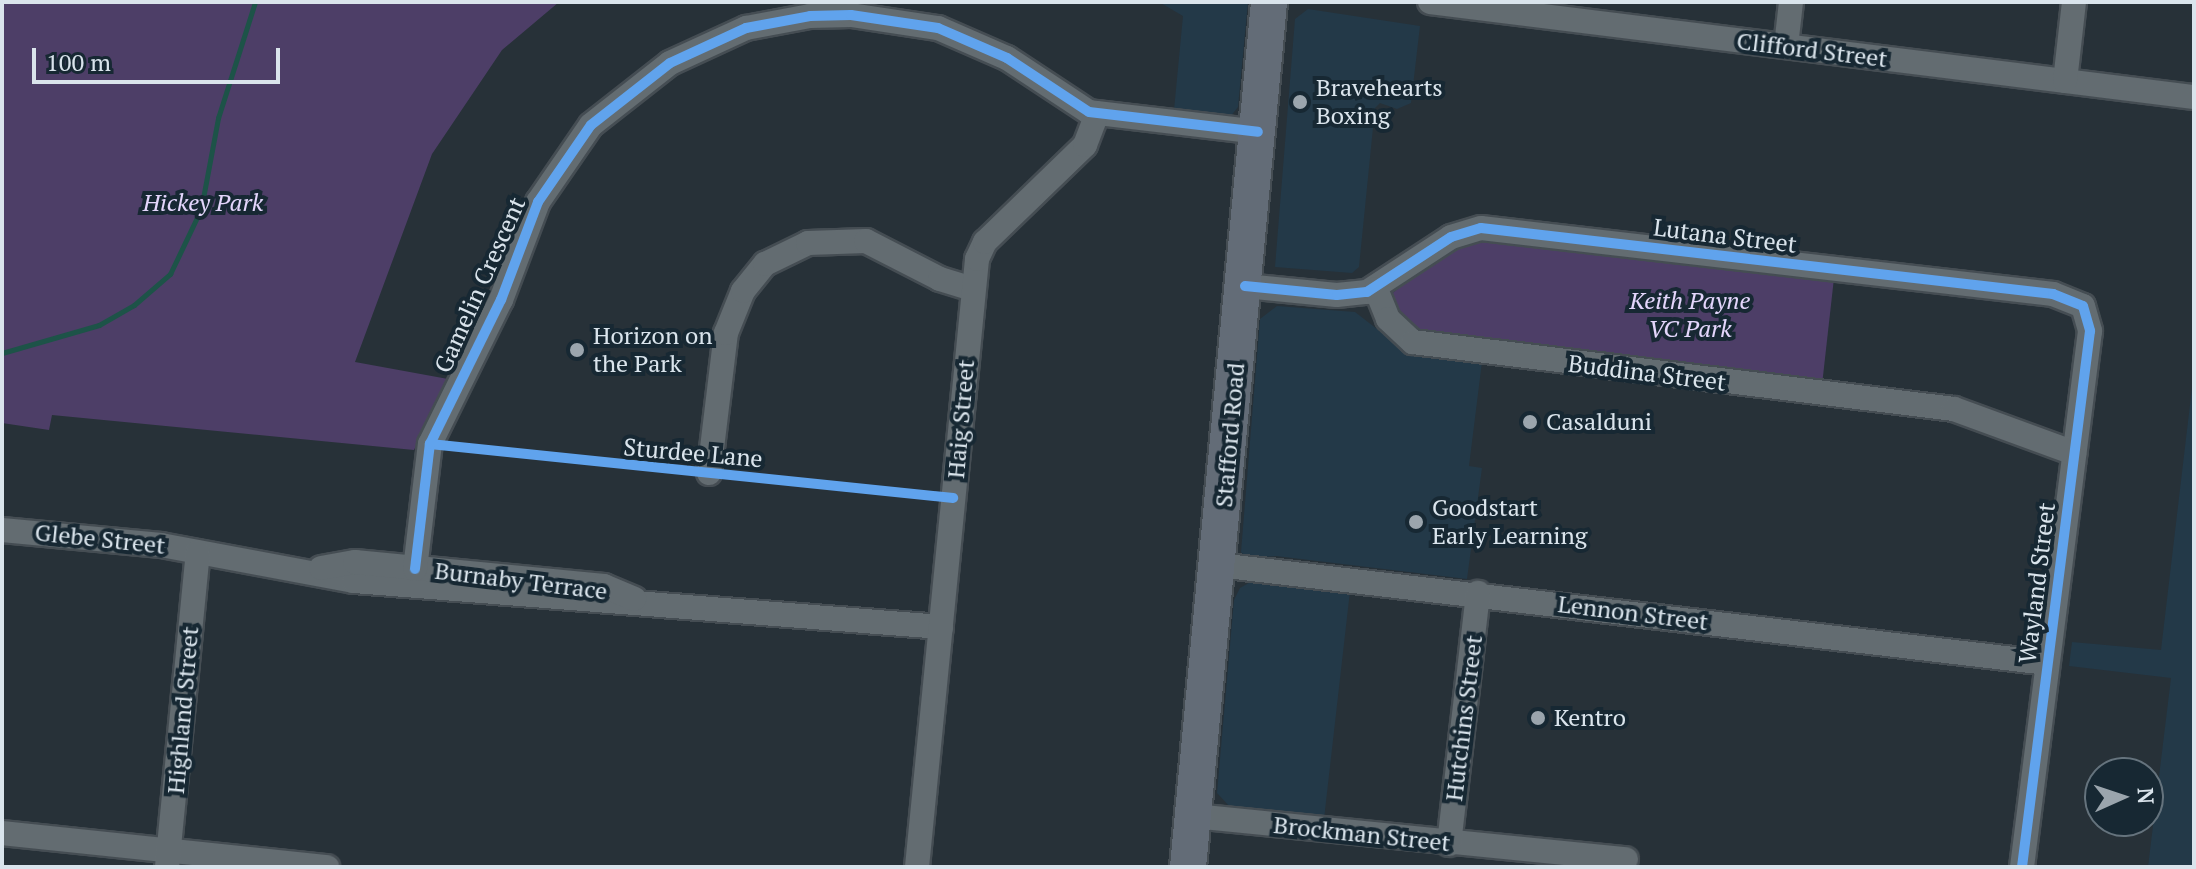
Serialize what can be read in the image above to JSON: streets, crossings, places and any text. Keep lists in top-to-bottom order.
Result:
{
  "streets": {
    "highway": ["Stafford Road"],
    "street": [
      "Clifford Street",
      "Lutana Street",
      "Gamelin Crescent",
      "Buddina Street",
      "Haig Street",
      "Glebe Street",
      "Burnaby Terrace",
      "Wayland Street",
      "Lennon Street",
      "Highland Street",
      "Hutchins Street",
      "Brockman Street"
    ],
    "cycle path": ["Sturdee Lane"]
  },
  "crossings": [
    ["Lutana Street", "Buddina Street"],
    ["Lutana Street", "Wayland Street"],
    ["Gamelin Crescent", "Haig Street"],
    ["Gamelin Crescent", "Stafford Road"],
    ["Gamelin Crescent", "Burnaby Terrace"],
    ["Buddina Street", "Wayland Street"],
    ["Haig Street", "Burnaby Terrace"],
    ["Stafford Road", "Lennon Street"],
    ["Stafford Road", "Brockman Street"],
    ["Glebe Street", "Burnaby Terrace"],
    ["Glebe Street", "Highland Street"],
    ["Burnaby Terrace", "Highland Street"],
    ["Wayland Street", "Lennon Street"],
    ["Lennon Street", "Hutchins Street"],
    ["Hutchins Street", "Brockman Street"]
  ],
  "parks": ["Hickey Park", "Keith Payne VC Park"],
  "places": [
    "Bravehearts Boxing",
    "Horizon on the Park",
    "Casalduni",
    "Goodstart Early Learning",
    "Kentro"
  ],
  "scale_bar": "100 m",
  "north": "right"
}
